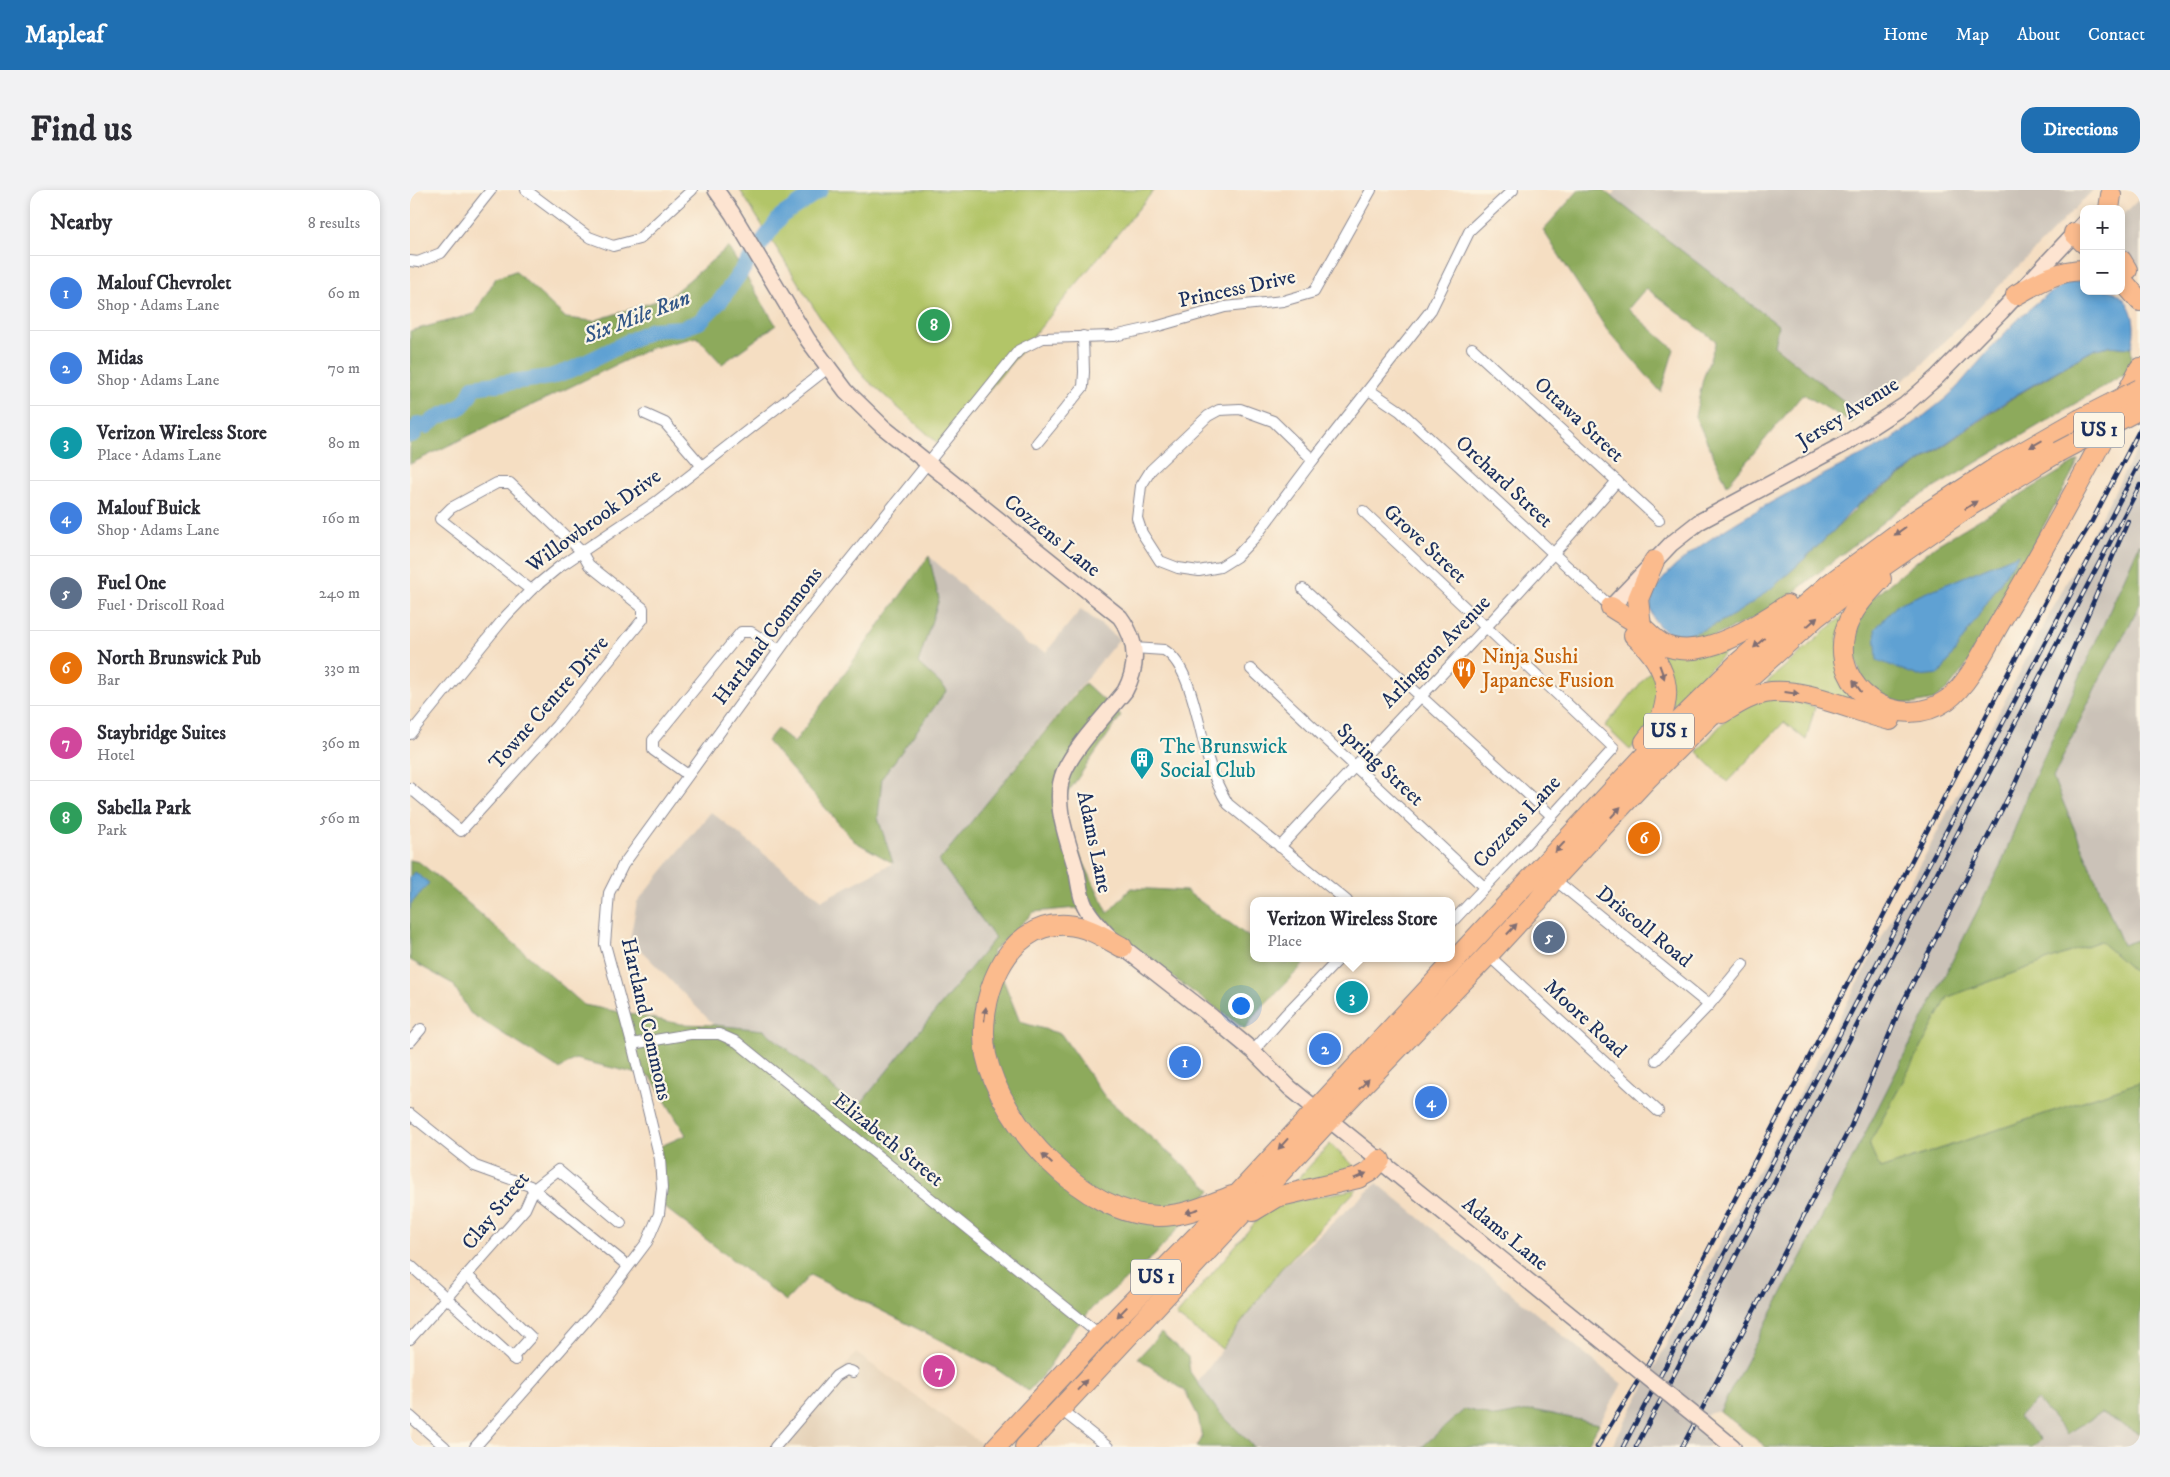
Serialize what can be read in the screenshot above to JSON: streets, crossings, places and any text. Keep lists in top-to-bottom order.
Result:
{
  "streets": {
    "highway": ["US 1"],
    "street": [
      "Princess Drive",
      "Jersey Avenue",
      "Ottawa Street",
      "Orchard Street",
      "Willowbrook Drive",
      "Cozzens Lane",
      "Grove Street",
      "Hartland Commons",
      "Arlington Avenue",
      "Towne Centre Drive",
      "Spring Street",
      "Adams Lane",
      "Driscoll Road",
      "Moore Road",
      "Elizabeth Street",
      "Clay Street"
    ]
  },
  "crossings": [
    ["Princess Drive", "Hartland Commons"],
    ["Jersey Avenue", "Orchard Street"],
    ["Ottawa Street", "Arlington Avenue"],
    ["US 1", "Adams Lane"],
    ["US 1", "Driscoll Road"],
    ["US 1", "Moore Road"],
    ["US 1", "Elizabeth Street"],
    ["Orchard Street", "Arlington Avenue"],
    ["Willowbrook Drive", "Cozzens Lane"],
    ["Willowbrook Drive", "Towne Centre Drive"],
    ["Cozzens Lane", "Grove Street"],
    ["Cozzens Lane", "Hartland Commons"],
    ["Cozzens Lane", "Spring Street"],
    ["Cozzens Lane", "Adams Lane"],
    ["Grove Street", "Arlington Avenue"],
    ["Hartland Commons", "Elizabeth Street"],
    ["Arlington Avenue", "Spring Street"]
  ],
  "water": ["Six Mile Run"],
  "places": {
    "restaurant": ["Ninja Sushi Japanese Fusion"],
    "building": ["The Brunswick Social Club"]
  },
  "page": {
    "header": "Mapleaf",
    "nav": [
      "Home",
      "Map",
      "About",
      "Contact"
    ],
    "buttons": "Directions",
    "title": "Find us",
    "heading": ["Nearby", "8 results"],
    "map_buttons": ["+", "−"],
    "list": [
      {
        "mark": "1",
        "name": "Malouf Chevrolet",
        "note": "Shop · Adams Lane",
        "value": "60 m"
      },
      {
        "mark": "2",
        "name": "Midas",
        "note": "Shop · Adams Lane",
        "value": "70 m"
      },
      {
        "mark": "3",
        "name": "Verizon Wireless Store",
        "note": "Place · Adams Lane",
        "value": "80 m"
      },
      {
        "mark": "4",
        "name": "Malouf Buick",
        "note": "Shop · Adams Lane",
        "value": "160 m"
      },
      {
        "mark": "5",
        "name": "Fuel One",
        "note": "Fuel · Driscoll Road",
        "value": "240 m"
      },
      {
        "mark": "6",
        "name": "North Brunswick Pub",
        "note": "Bar",
        "value": "330 m"
      },
      {
        "mark": "7",
        "name": "Staybridge Suites",
        "note": "Hotel",
        "value": "360 m"
      },
      {
        "mark": "8",
        "name": "Sabella Park",
        "note": "Park",
        "value": "560 m"
      }
    ],
    "pins": [
      "8",
      "6",
      "5",
      "3",
      "2",
      "1",
      "4",
      "7"
    ],
    "popup": ["Verizon Wireless Store", "Place"]
  }
}
